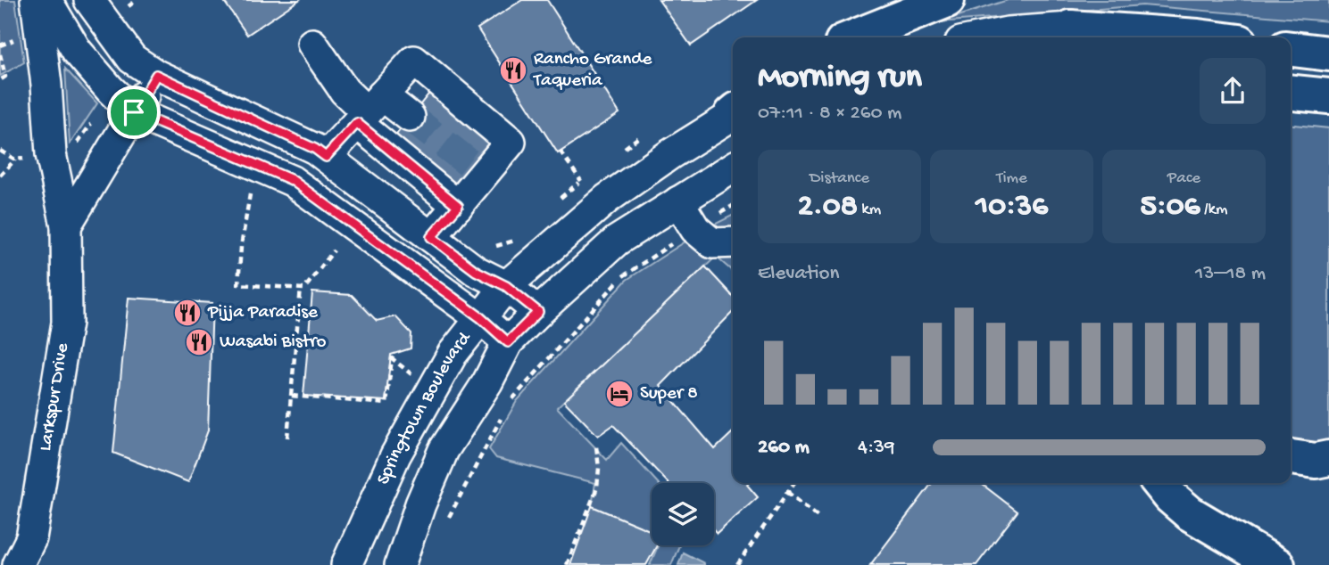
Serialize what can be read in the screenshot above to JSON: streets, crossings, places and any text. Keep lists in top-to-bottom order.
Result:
{
  "streets": {
    "street": ["Larkspur Drive", "Springtown Boulevard"]
  },
  "places": {
    "restaurant": ["Rancho Grande Taqueria", "Pijja Paradise", "Wasabi Bistro"],
    "hotel": ["Super 8"]
  },
  "page": {
    "heading": ["Morning run", "07:11 · 8 × 260 m"],
    "stats": [
      ["Distance", "2.08 km"],
      ["Time", "10:36"],
      ["Pace", "5:06 /km"]
    ],
    "chart": ["Elevation", "13–18 m"],
    "list": [
      {
        "name": "260 m",
        "note": "4:39"
      }
    ]
  }
}
